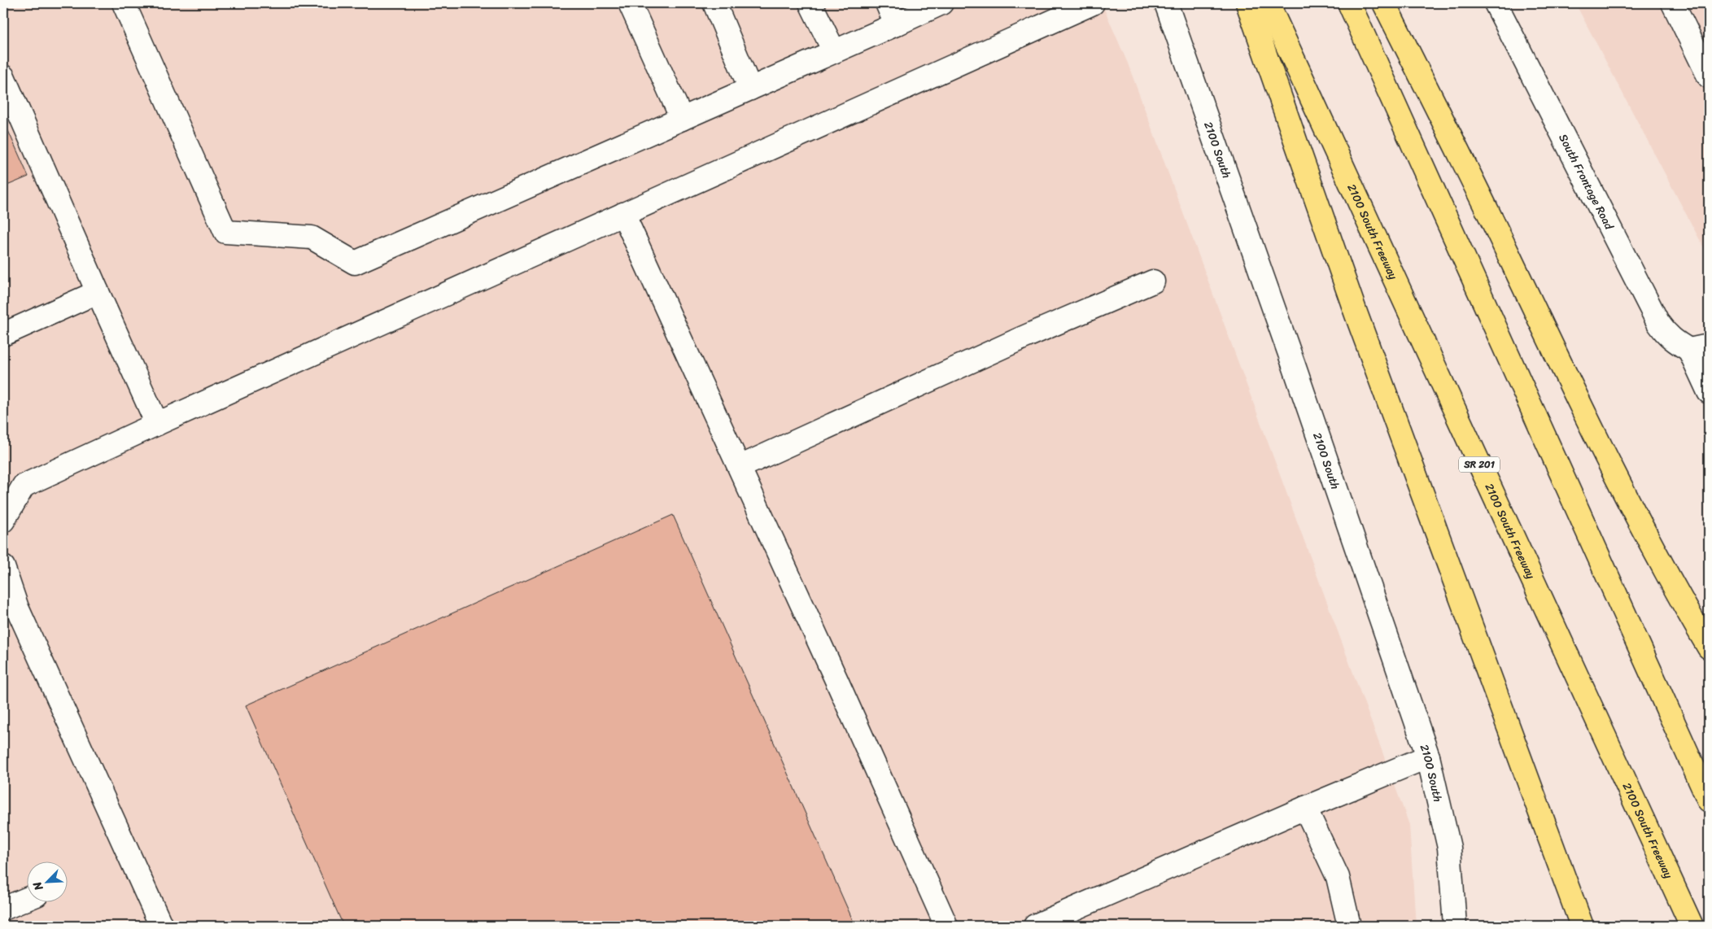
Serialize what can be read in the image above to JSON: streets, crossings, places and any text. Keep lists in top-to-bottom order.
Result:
{
  "streets": {
    "highway": ["2100 South Freeway", "SR 201"],
    "street": ["2100 South", "South Frontage Road"]
  },
  "north": "bottom left"
}
